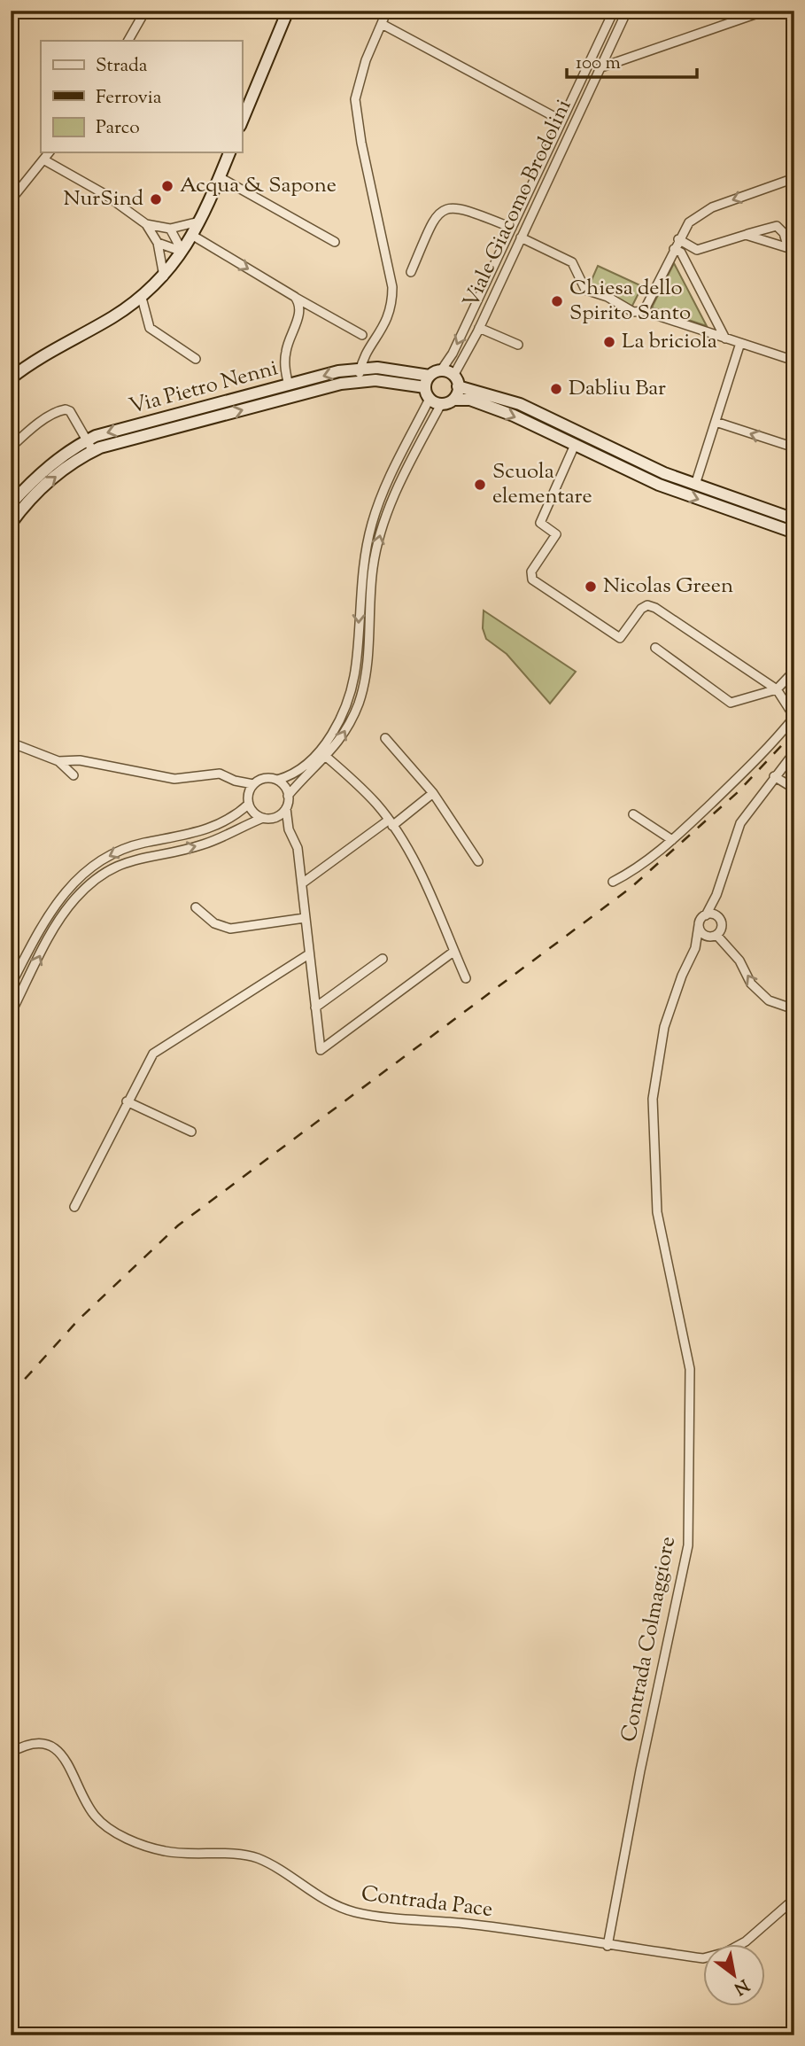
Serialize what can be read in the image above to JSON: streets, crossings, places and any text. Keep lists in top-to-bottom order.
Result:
{
  "streets": {
    "street": [
      "Viale Giacomo Brodolini",
      "Via Pietro Nenni",
      "Contrada Colmaggiore",
      "Contrada Pace"
    ]
  },
  "crossings": [
    ["Viale Giacomo Brodolini", "Via Pietro Nenni"],
    ["Contrada Colmaggiore", "Contrada Pace"]
  ],
  "places": [
    "Acqua & Sapone",
    "NurSind",
    "Chiesa dello Spirito Santo",
    "La briciola",
    "Dabliu Bar",
    "Scuola elementare",
    "Nicolas Green"
  ],
  "legend": ["Strada", "Ferrovia", "Parco"],
  "scale_bar": "100 m",
  "north": "bottom right"
}
